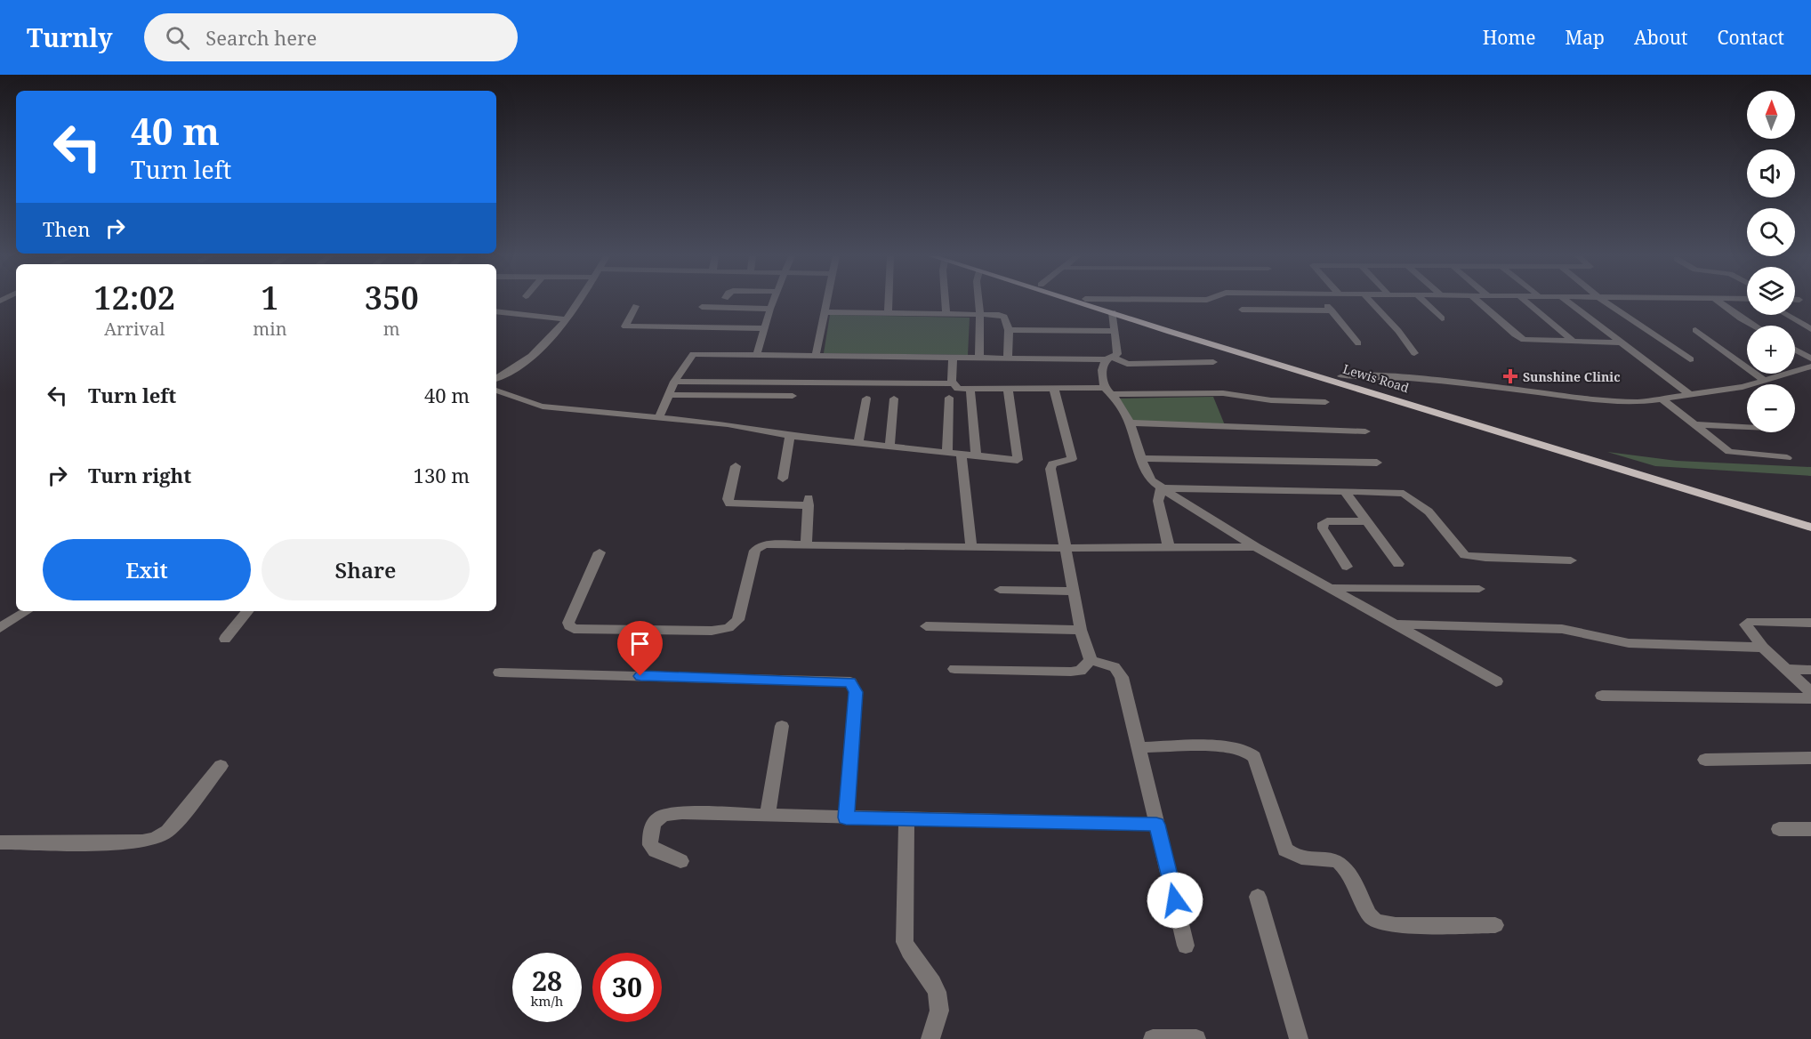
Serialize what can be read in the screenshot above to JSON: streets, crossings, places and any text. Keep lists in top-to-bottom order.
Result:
{
  "streets": {
    "main road": ["Lewis Road"]
  },
  "places": {
    "health": ["Sunshine Clinic"]
  },
  "north": "top",
  "page": {
    "header": "Turnly",
    "search": "Search here",
    "nav": [
      "Home",
      "Map",
      "About",
      "Contact"
    ],
    "map_buttons": ["+", "−"],
    "turn": ["40 m", "Turn left"],
    "then": "Then",
    "eta": [
      "12:02",
      "Arrival",
      "1",
      "min",
      "350",
      "m"
    ],
    "list": [
      {
        "name": "Turn left",
        "value": "40 m"
      },
      {
        "name": "Turn right",
        "value": "130 m"
      }
    ],
    "buttons": ["Exit", "Share"],
    "speed": "28 km/h",
    "limit": "30"
  }
}
